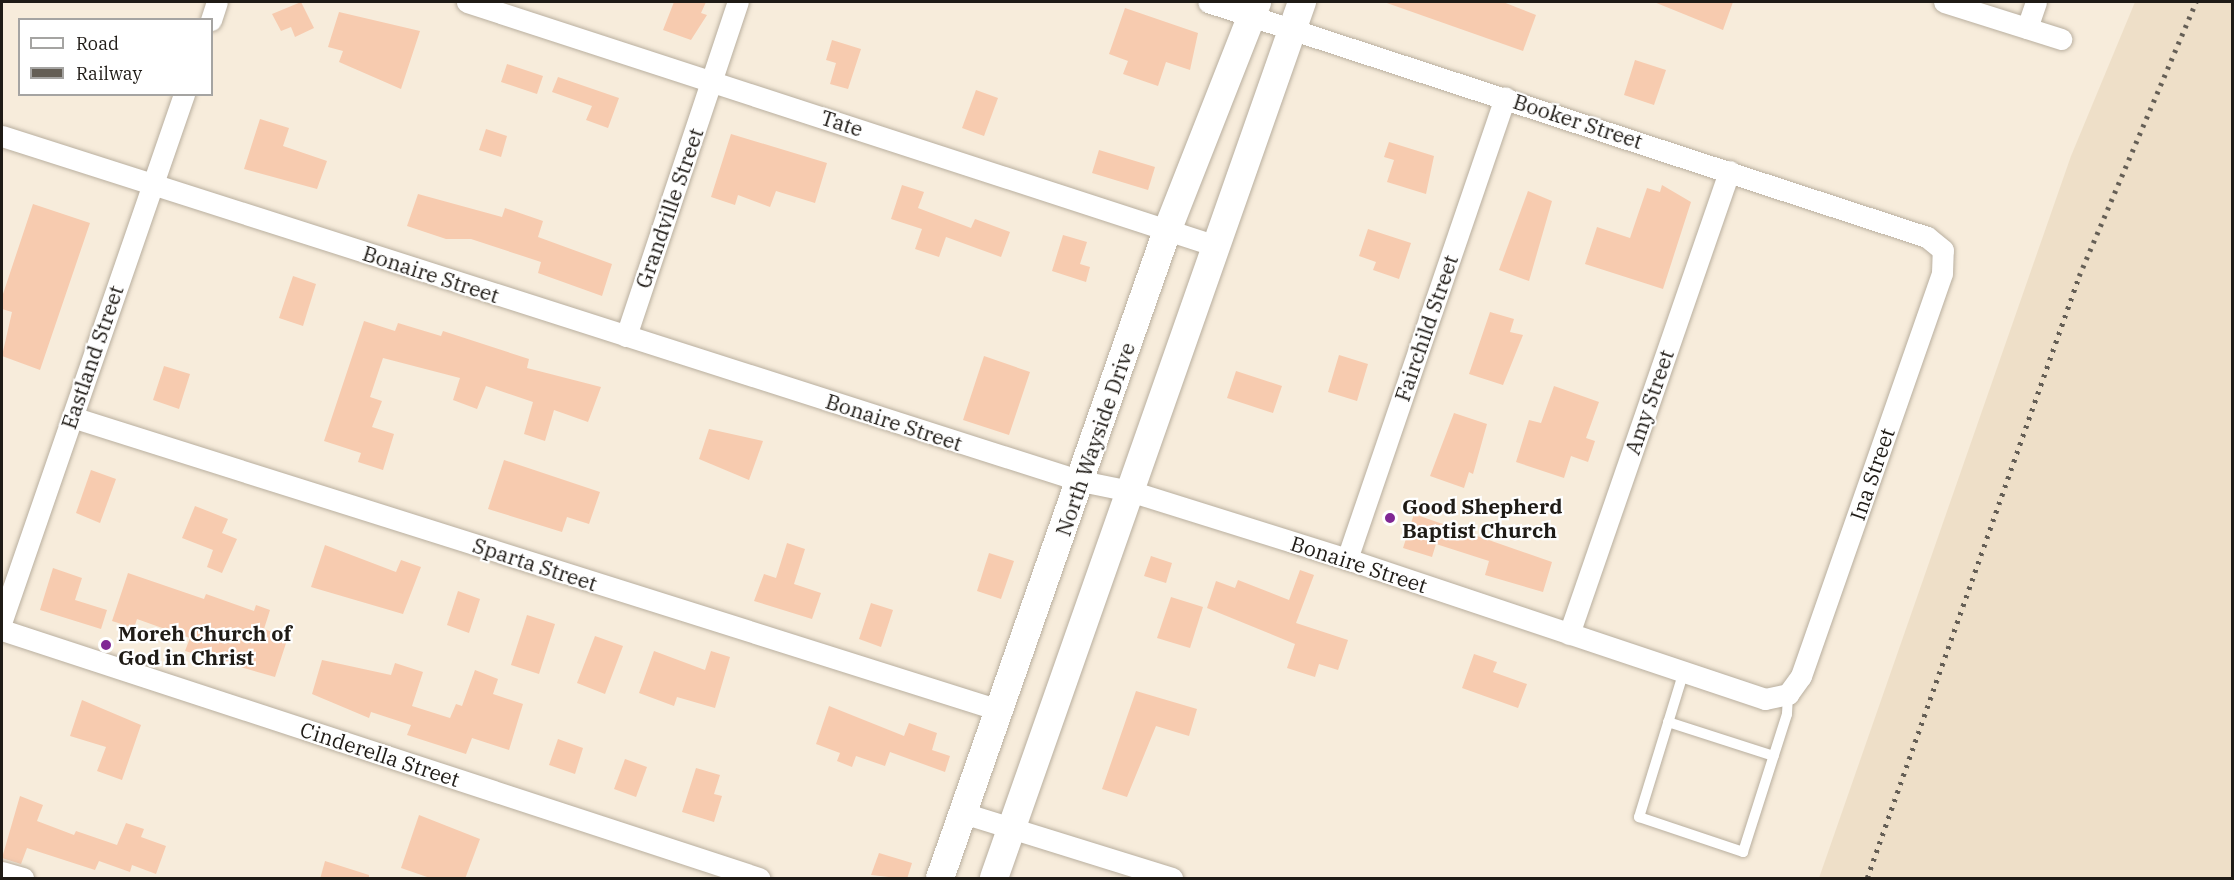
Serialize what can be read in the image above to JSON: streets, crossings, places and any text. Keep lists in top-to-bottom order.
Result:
{
  "streets": {
    "main road": ["North Wayside Drive"],
    "street": [
      "Booker Street",
      "Tate",
      "Grandville Street",
      "Bonaire Street",
      "Fairchild Street",
      "Eastland Street",
      "Amy Street",
      "Ina Street",
      "Sparta Street",
      "Cinderella Street"
    ]
  },
  "crossings": [
    ["Booker Street", "Fairchild Street"],
    ["Booker Street", "Amy Street"],
    ["Booker Street", "North Wayside Drive"],
    ["Booker Street", "Ina Street"],
    ["Tate", "Grandville Street"],
    ["Tate", "North Wayside Drive"],
    ["Grandville Street", "Bonaire Street"],
    ["Bonaire Street", "Fairchild Street"],
    ["Bonaire Street", "Eastland Street"],
    ["Bonaire Street", "Amy Street"],
    ["Bonaire Street", "North Wayside Drive"],
    ["Bonaire Street", "Ina Street"],
    ["Eastland Street", "Sparta Street"],
    ["North Wayside Drive", "Sparta Street"]
  ],
  "places": ["Good Shepherd Baptist Church", "Moreh Church of God in Christ"],
  "legend": ["Road", "Railway"]
}
